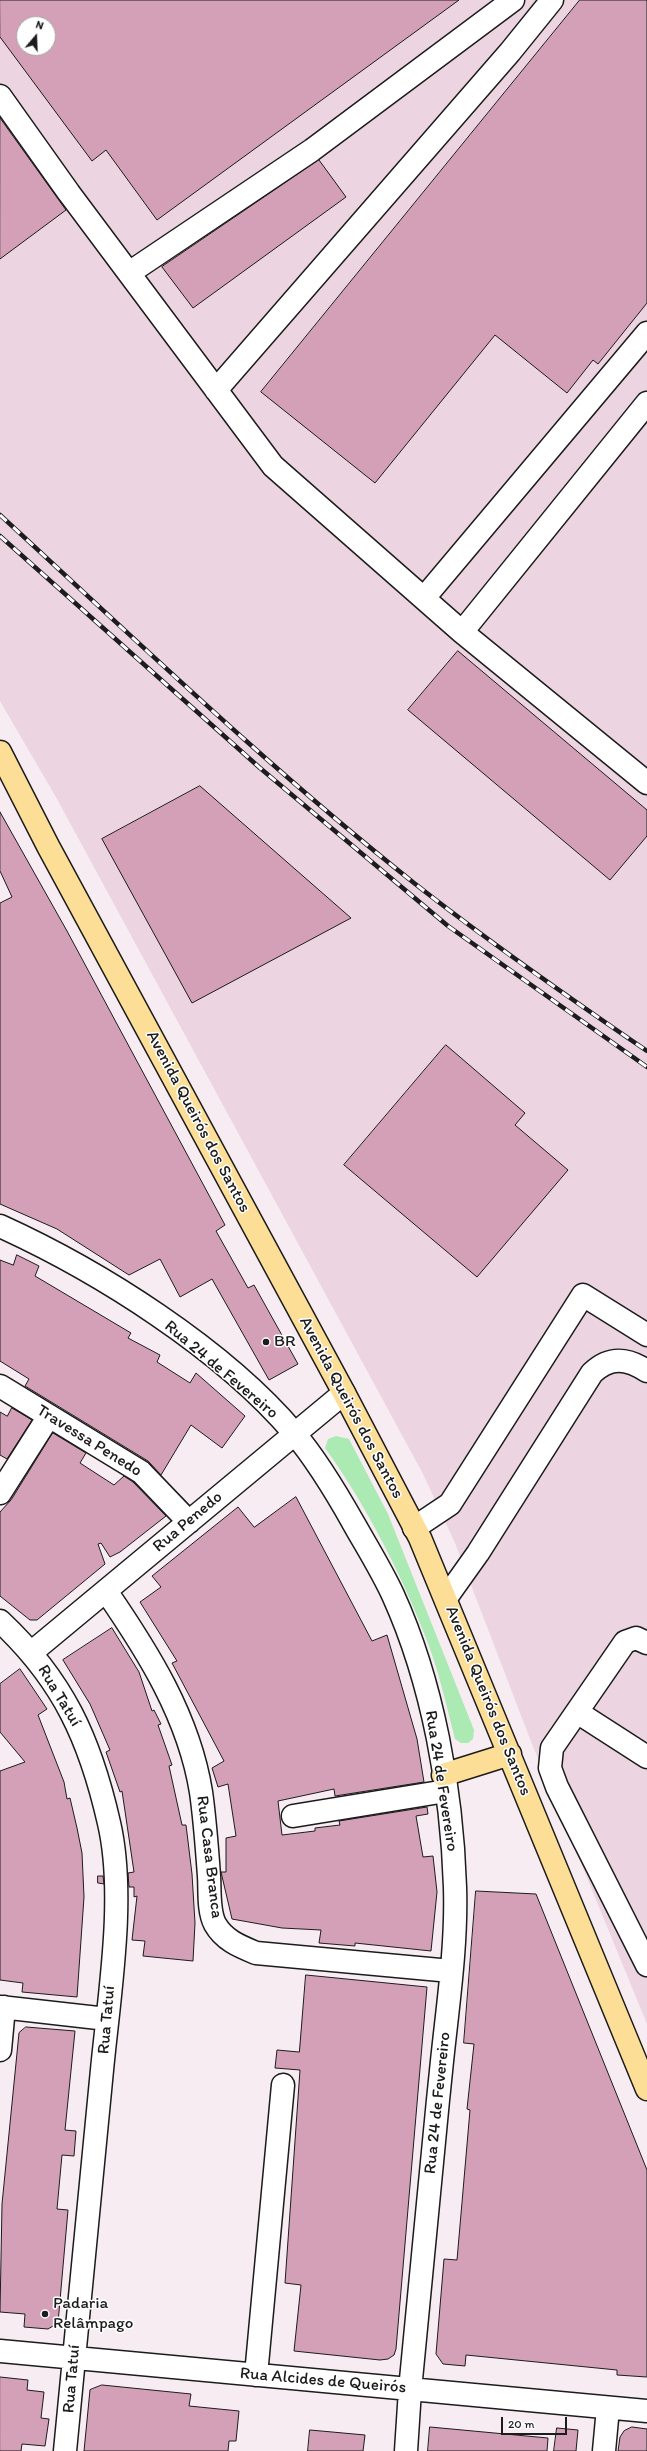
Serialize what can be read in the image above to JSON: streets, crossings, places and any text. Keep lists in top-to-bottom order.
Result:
{
  "streets": {
    "main road": ["Avenida Queirós dos Santos"],
    "street": [
      "Rua 24 de Fevereiro",
      "Travessa Penedo",
      "Rua Penedo",
      "Rua Tatuí",
      "Rua Casa Branca",
      "Rua Alcides de Queirós"
    ]
  },
  "crossings": [
    ["Avenida Queirós dos Santos", "Rua Penedo"],
    ["Rua 24 de Fevereiro", "Rua Penedo"],
    ["Rua 24 de Fevereiro", "Rua Casa Branca"],
    ["Rua 24 de Fevereiro", "Rua Alcides de Queirós"],
    ["Travessa Penedo", "Rua Penedo"],
    ["Rua Penedo", "Rua Tatuí"],
    ["Rua Penedo", "Rua Casa Branca"],
    ["Rua Tatuí", "Rua Alcides de Queirós"]
  ],
  "places": ["BR", "Padaria Relâmpago"],
  "scale_bar": "20 m",
  "north": "top"
}
